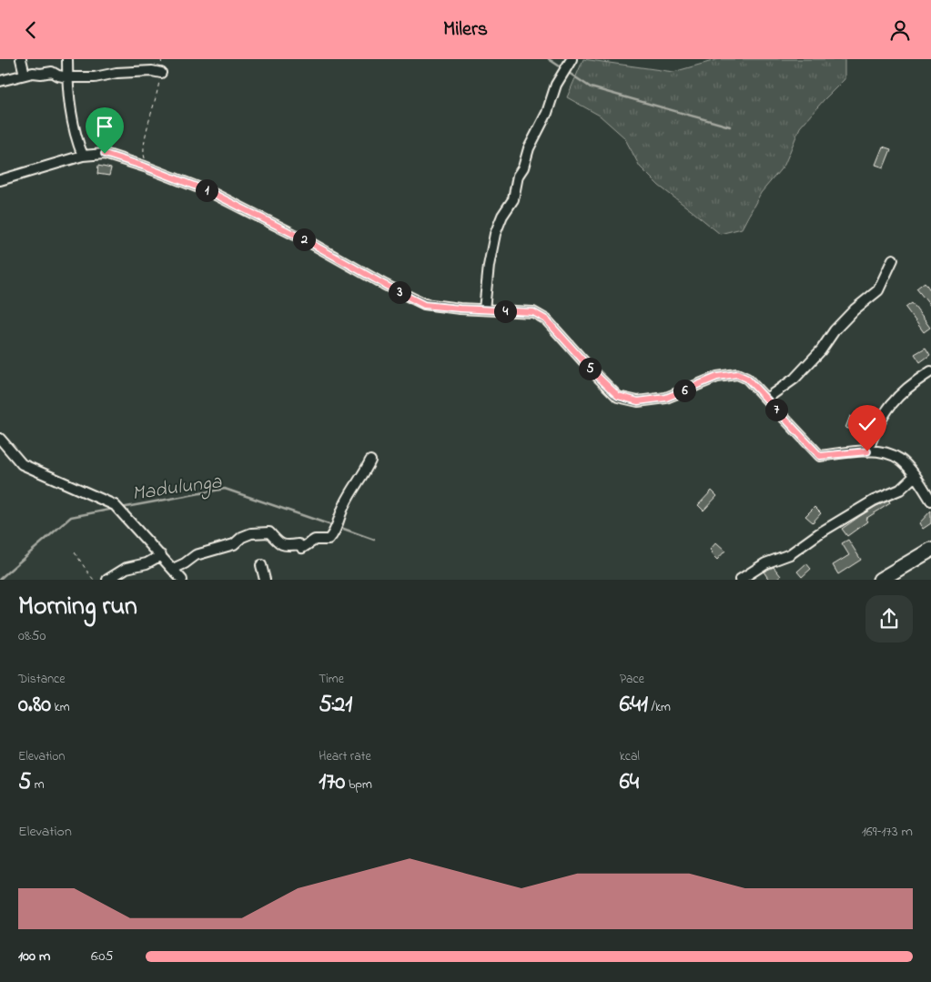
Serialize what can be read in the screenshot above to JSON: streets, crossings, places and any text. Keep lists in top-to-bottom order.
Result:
{
  "water": ["Madulunga"],
  "page": {
    "header": "Milers",
    "pins": [
      "1",
      "2",
      "3",
      "4",
      "5",
      "6",
      "7"
    ],
    "heading": ["Morning run", "08:50"],
    "stats": [
      ["Distance", "0.80 km"],
      ["Time", "5:21"],
      ["Pace", "6:41 /km"],
      ["Elevation", "5 m"],
      ["Heart rate", "170 bpm"],
      ["kcal", "64"]
    ],
    "chart": ["Elevation", "169–173 m"],
    "list": [
      {
        "name": "100 m",
        "note": "6:05"
      }
    ]
  }
}
